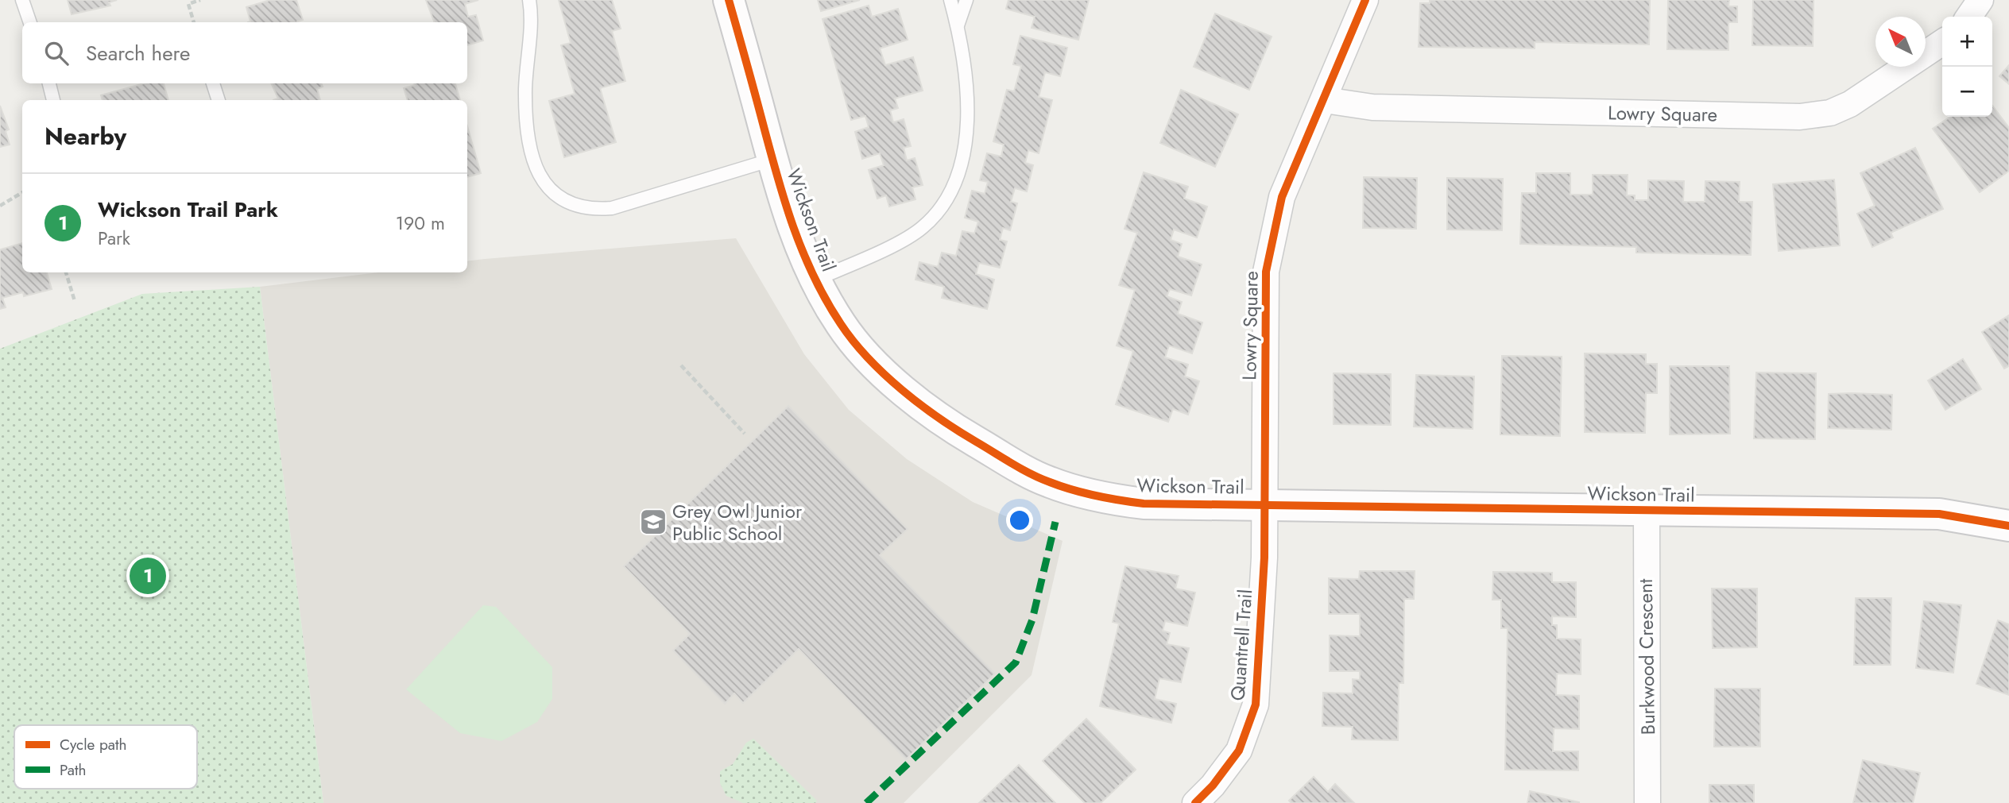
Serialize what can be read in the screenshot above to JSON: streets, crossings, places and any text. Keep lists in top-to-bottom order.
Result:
{
  "streets": {
    "street": [
      "Lowry Square",
      "Wickson Trail",
      "Quantrell Trail",
      "Burkwood Crescent"
    ]
  },
  "crossings": [
    ["Lowry Square", "Wickson Trail"],
    ["Lowry Square", "Quantrell Trail"],
    ["Wickson Trail", "Quantrell Trail"],
    ["Wickson Trail", "Burkwood Crescent"]
  ],
  "places": {
    "school or university": ["Grey Owl Junior Public School"]
  },
  "legend": ["Cycle path", "Path"],
  "north": "top left",
  "page": {
    "map_buttons": ["+", "−"],
    "search": "Search here",
    "heading": "Nearby",
    "list": [
      {
        "mark": "1",
        "name": "Wickson Trail Park",
        "note": "Park",
        "value": "190 m"
      }
    ],
    "pins": "1"
  }
}
